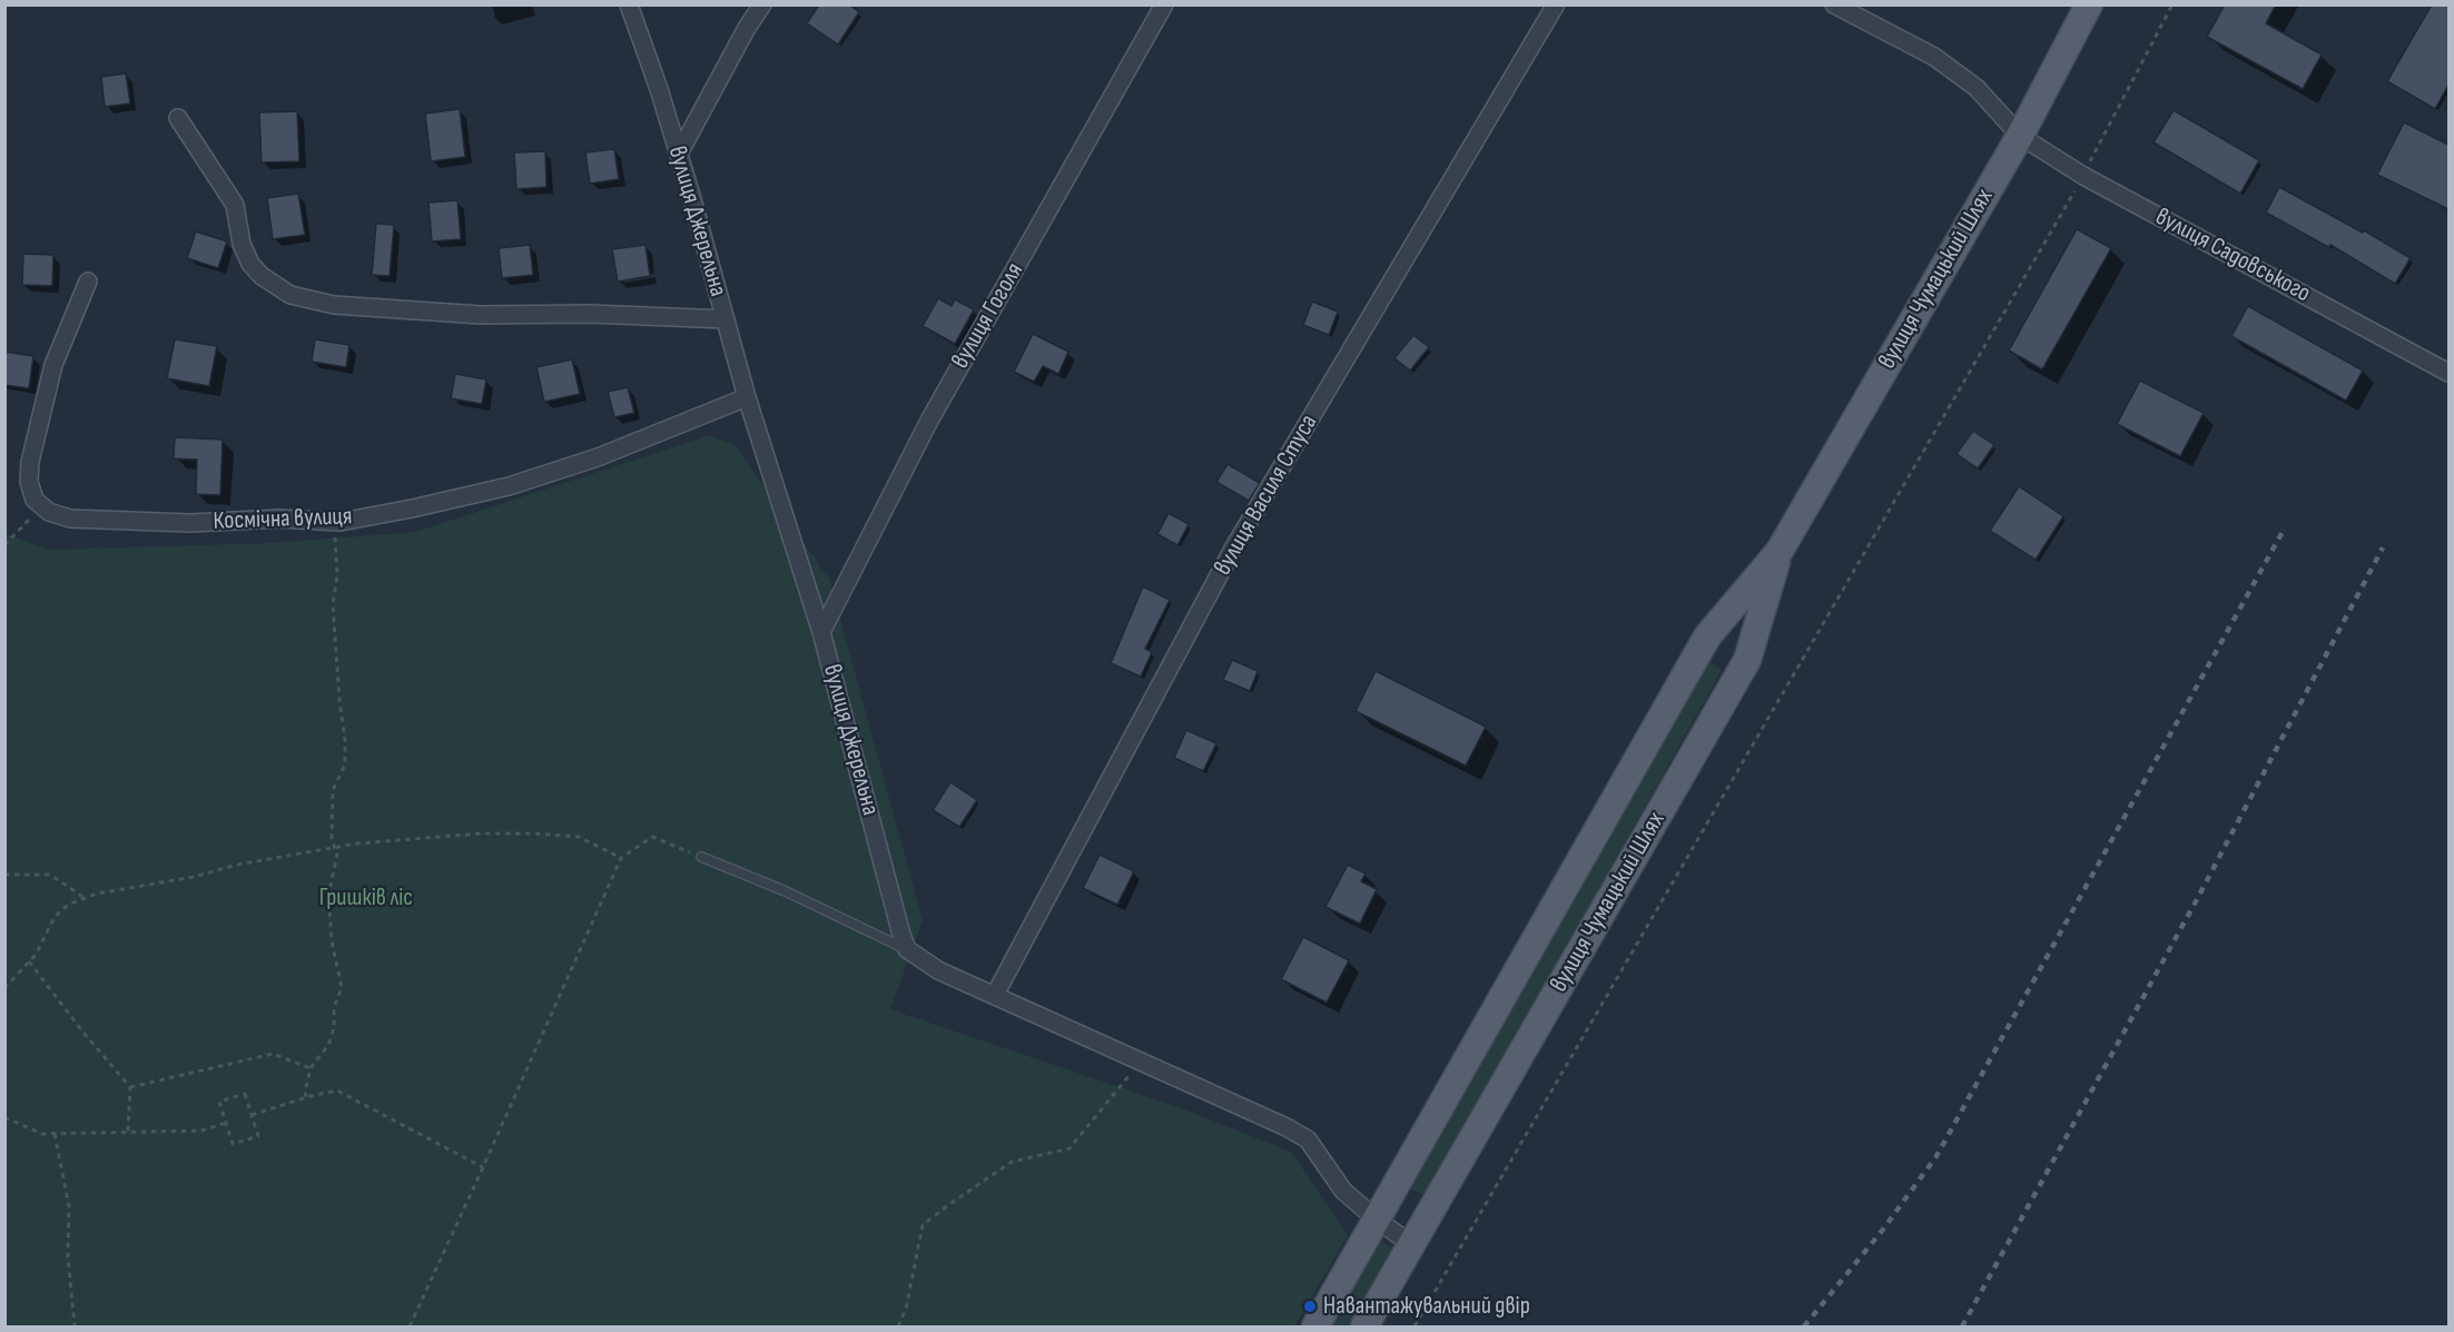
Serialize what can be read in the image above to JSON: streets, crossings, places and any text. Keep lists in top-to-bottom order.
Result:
{
  "streets": {
    "main road": ["вулиця Чумацький Шлях"],
    "street": [
      "вулиця Джерельна",
      "вулиця Садовського",
      "вулиця Гоголя",
      "вулиця Василя Стуса",
      "Космічна вулиця"
    ]
  },
  "crossings": [
    ["вулиця Джерельна", "вулиця Гоголя"],
    ["вулиця Джерельна", "Космічна вулиця"],
    ["вулиця Садовського", "вулиця Чумацький Шлях"]
  ],
  "parks": ["Гришків ліс"],
  "places": ["Навантажувальний двір"]
}
